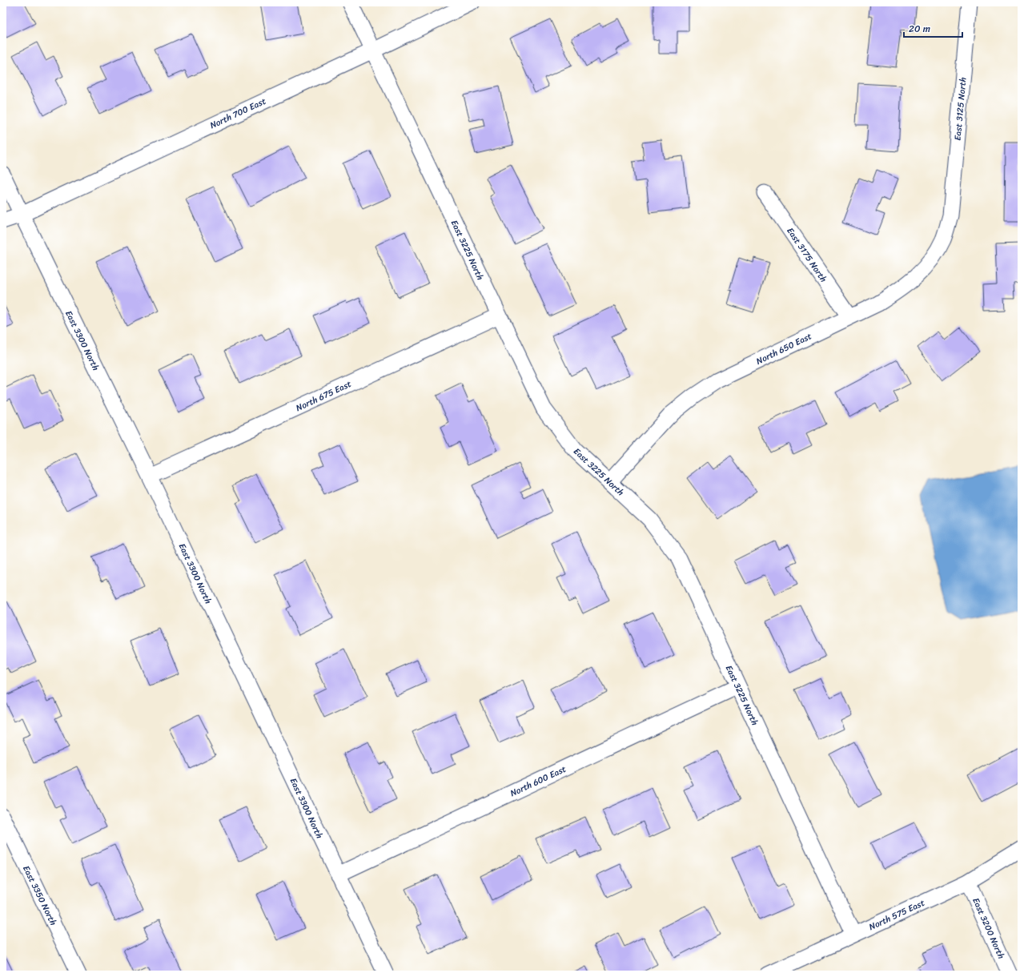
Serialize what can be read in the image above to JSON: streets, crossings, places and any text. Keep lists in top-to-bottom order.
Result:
{
  "streets": {
    "street": [
      "East 3125 North",
      "North 700 East",
      "East 3225 North",
      "East 3175 North",
      "East 3300 North",
      "North 650 East",
      "North 675 East",
      "North 600 East",
      "East 3350 North",
      "North 575 East",
      "East 3200 North"
    ]
  },
  "crossings": [
    ["East 3125 North", "North 650 East"],
    ["North 700 East", "East 3225 North"],
    ["North 700 East", "East 3300 North"],
    ["East 3225 North", "North 650 East"],
    ["East 3225 North", "North 675 East"],
    ["East 3225 North", "North 600 East"],
    ["East 3225 North", "North 575 East"],
    ["East 3175 North", "North 650 East"],
    ["East 3300 North", "North 675 East"],
    ["East 3300 North", "North 600 East"],
    ["North 575 East", "East 3200 North"]
  ],
  "scale_bar": "20 m"
}
